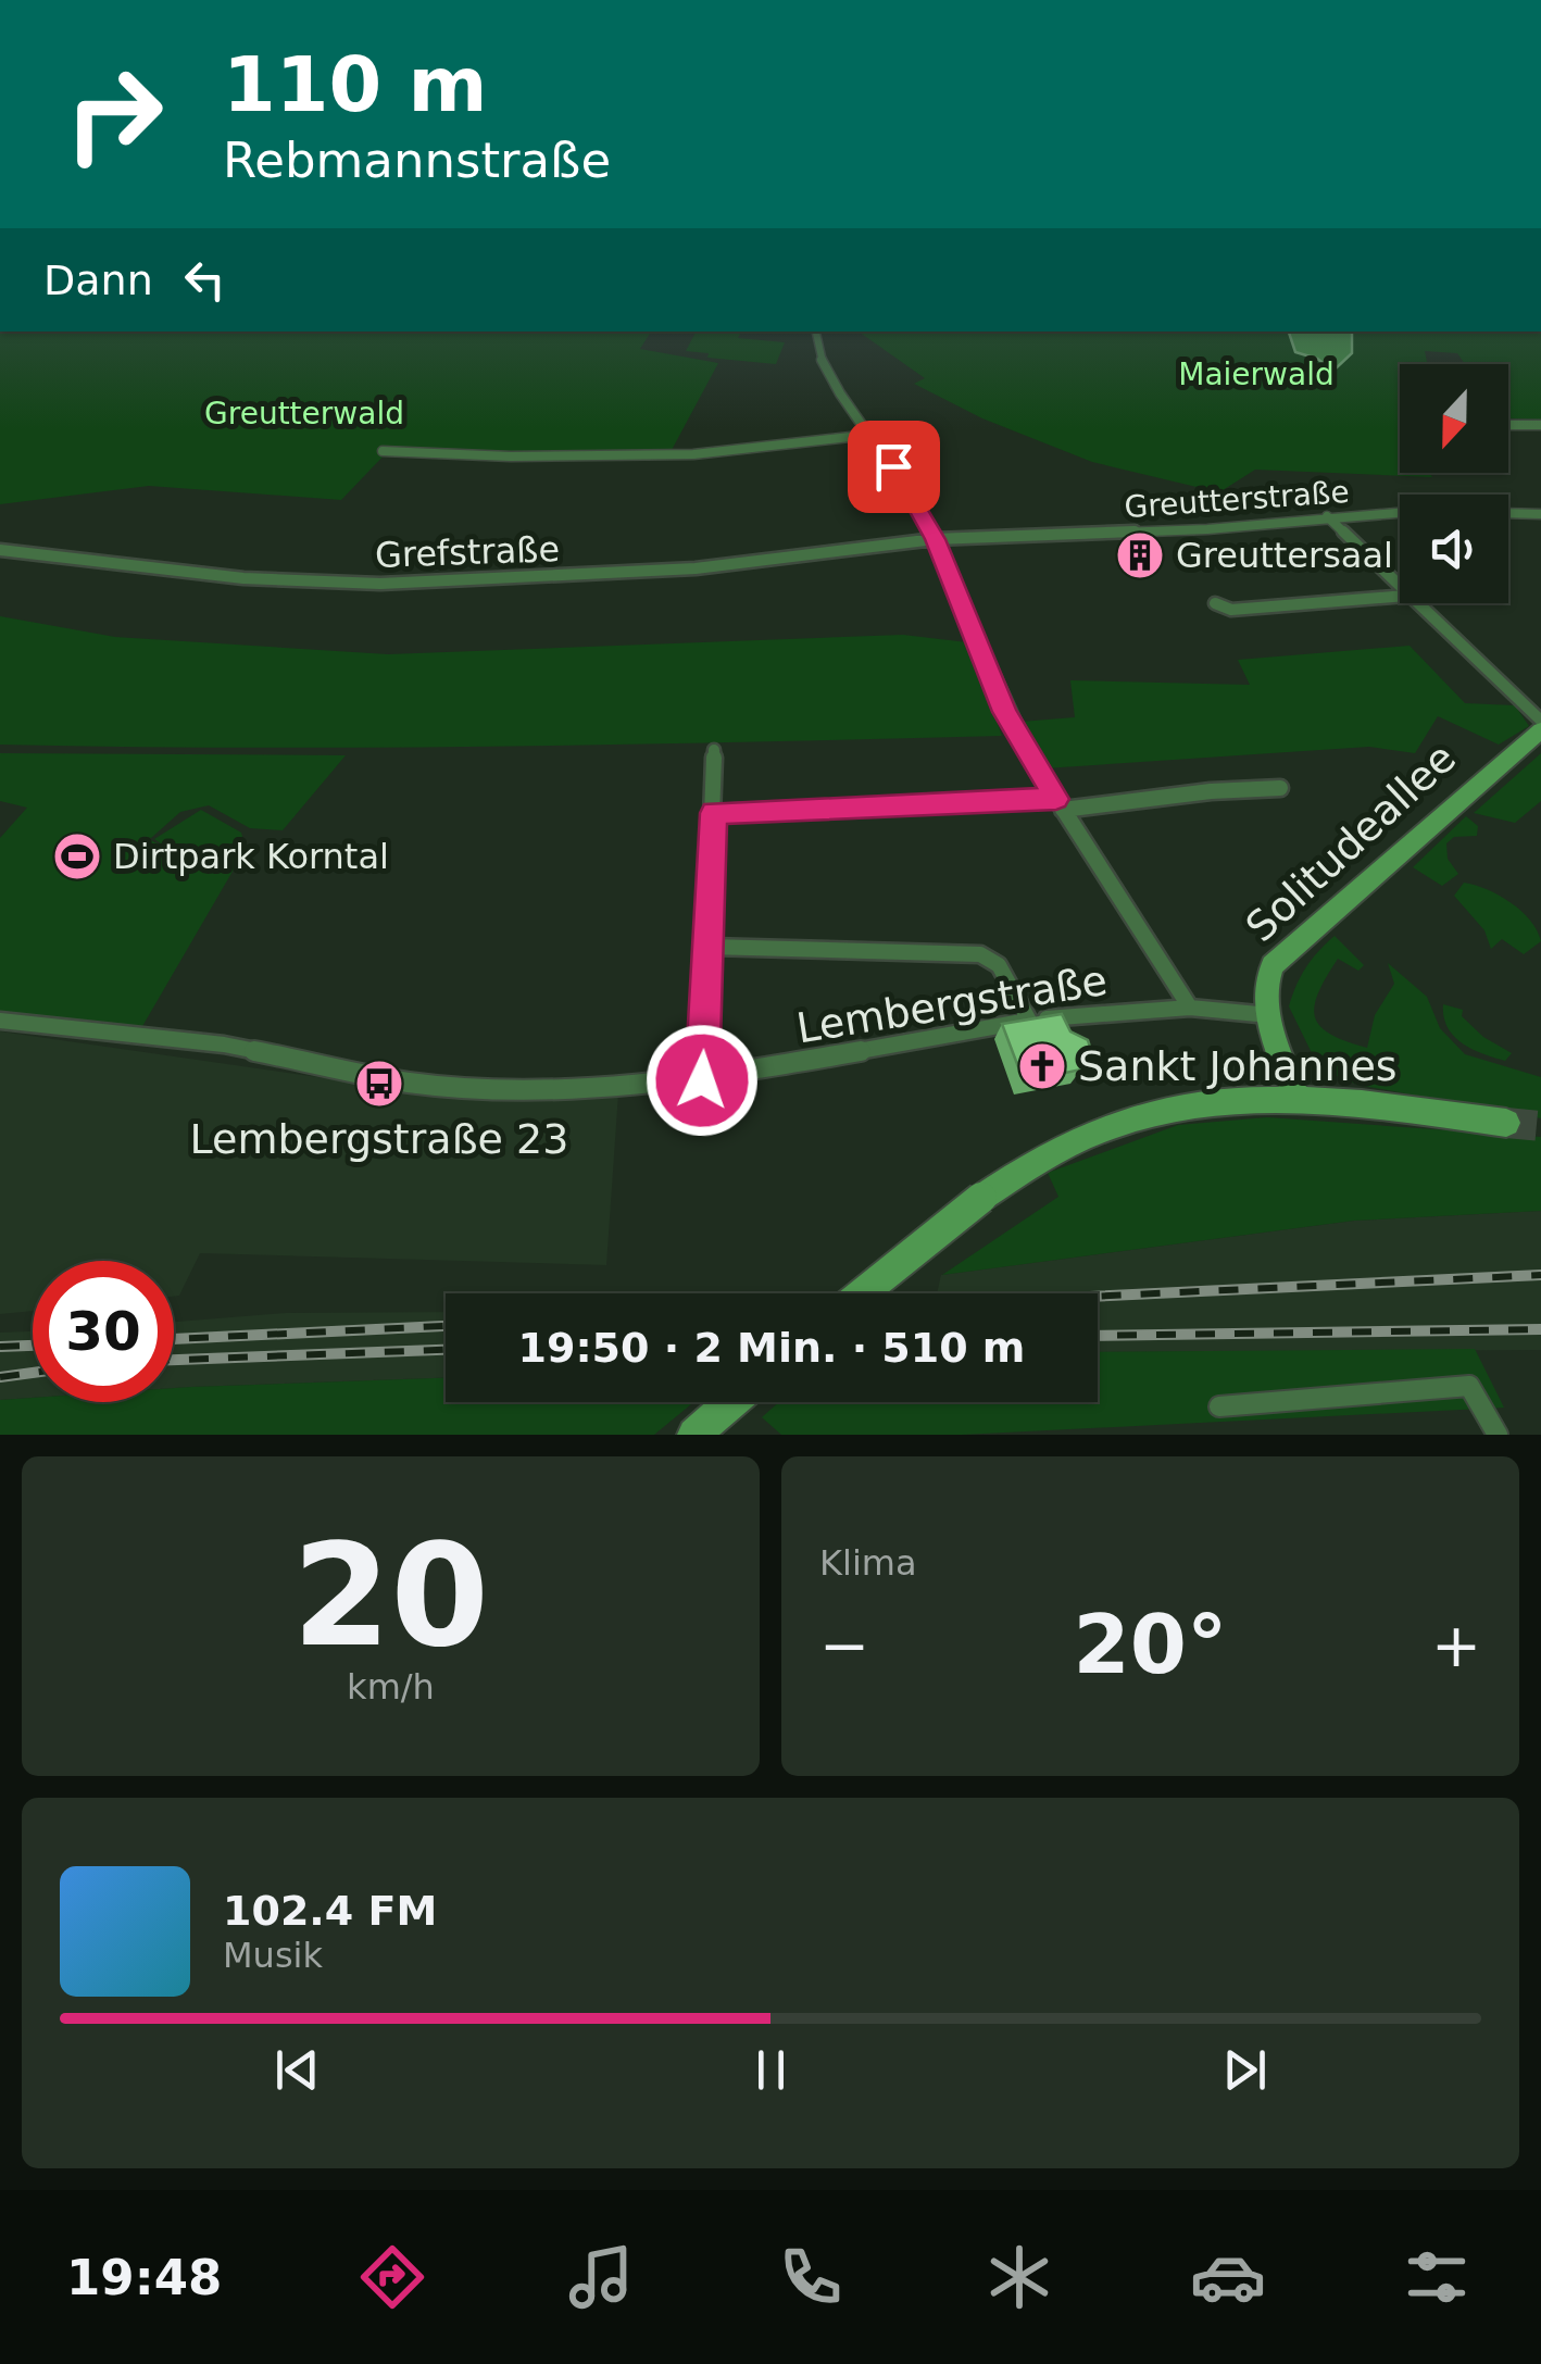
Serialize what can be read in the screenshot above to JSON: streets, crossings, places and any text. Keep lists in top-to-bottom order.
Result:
{
  "streets": {
    "main road": ["Solitudeallee"],
    "street": ["Greutterstraße", "Grefstraße", "Lembergstraße"]
  },
  "crossings": [
    ["Greutterstraße", "Grefstraße"],
    ["Solitudeallee", "Lembergstraße"]
  ],
  "parks": ["Maierwald", "Greutterwald"],
  "places": {
    "building": ["Greuttersaal"],
    "sports": ["Dirtpark Korntal"],
    "church": ["Sankt Johannes"],
    "bus stop": ["Lembergstraße 23"]
  },
  "north": "bottom",
  "page": {
    "turn": ["110 m", "Rebmannstraße"],
    "then": "Dann",
    "limit": "30",
    "trip": "19:50 · 2 Min. · 510 m",
    "tile": [
      ["20", "km/h"],
      "Klima"
    ],
    "heat": ["−", "20°", "+"],
    "song": ["102.4 FM", "Musik"],
    "tabs": "19:48"
  }
}
